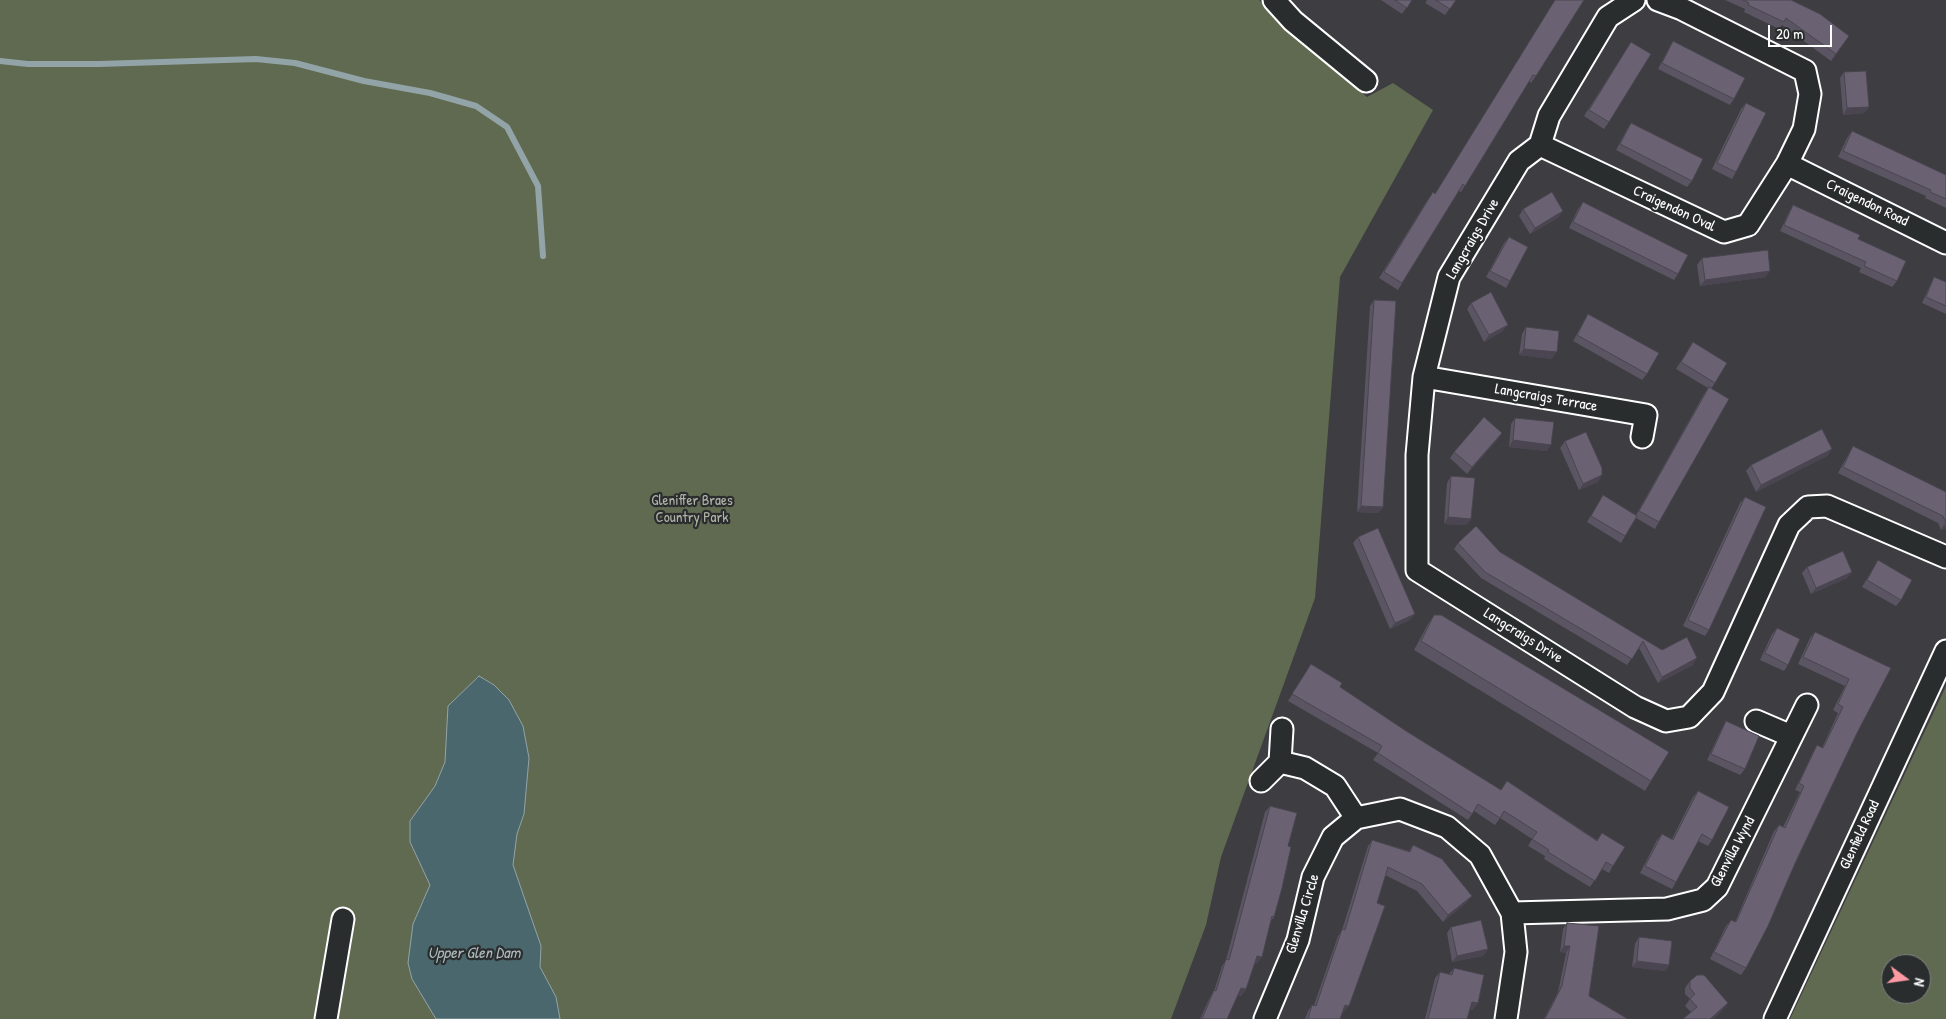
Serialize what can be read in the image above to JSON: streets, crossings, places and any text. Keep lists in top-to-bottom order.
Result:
{
  "streets": {
    "street": [
      "Craigendon Road",
      "Craigendon Oval",
      "Langcraigs Drive",
      "Langcraigs Terrace",
      "Glenfield Road",
      "Glenvilla Wynd",
      "Glenvilla Circle"
    ]
  },
  "crossings": [
    ["Craigendon Road", "Craigendon Oval"],
    ["Craigendon Oval", "Langcraigs Drive"],
    ["Langcraigs Drive", "Langcraigs Terrace"],
    ["Glenvilla Wynd", "Glenvilla Circle"]
  ],
  "water": ["Upper Glen Dam"],
  "parks": ["Gleniffer Braes Country Park"],
  "scale_bar": "20 m",
  "north": "right"
}
